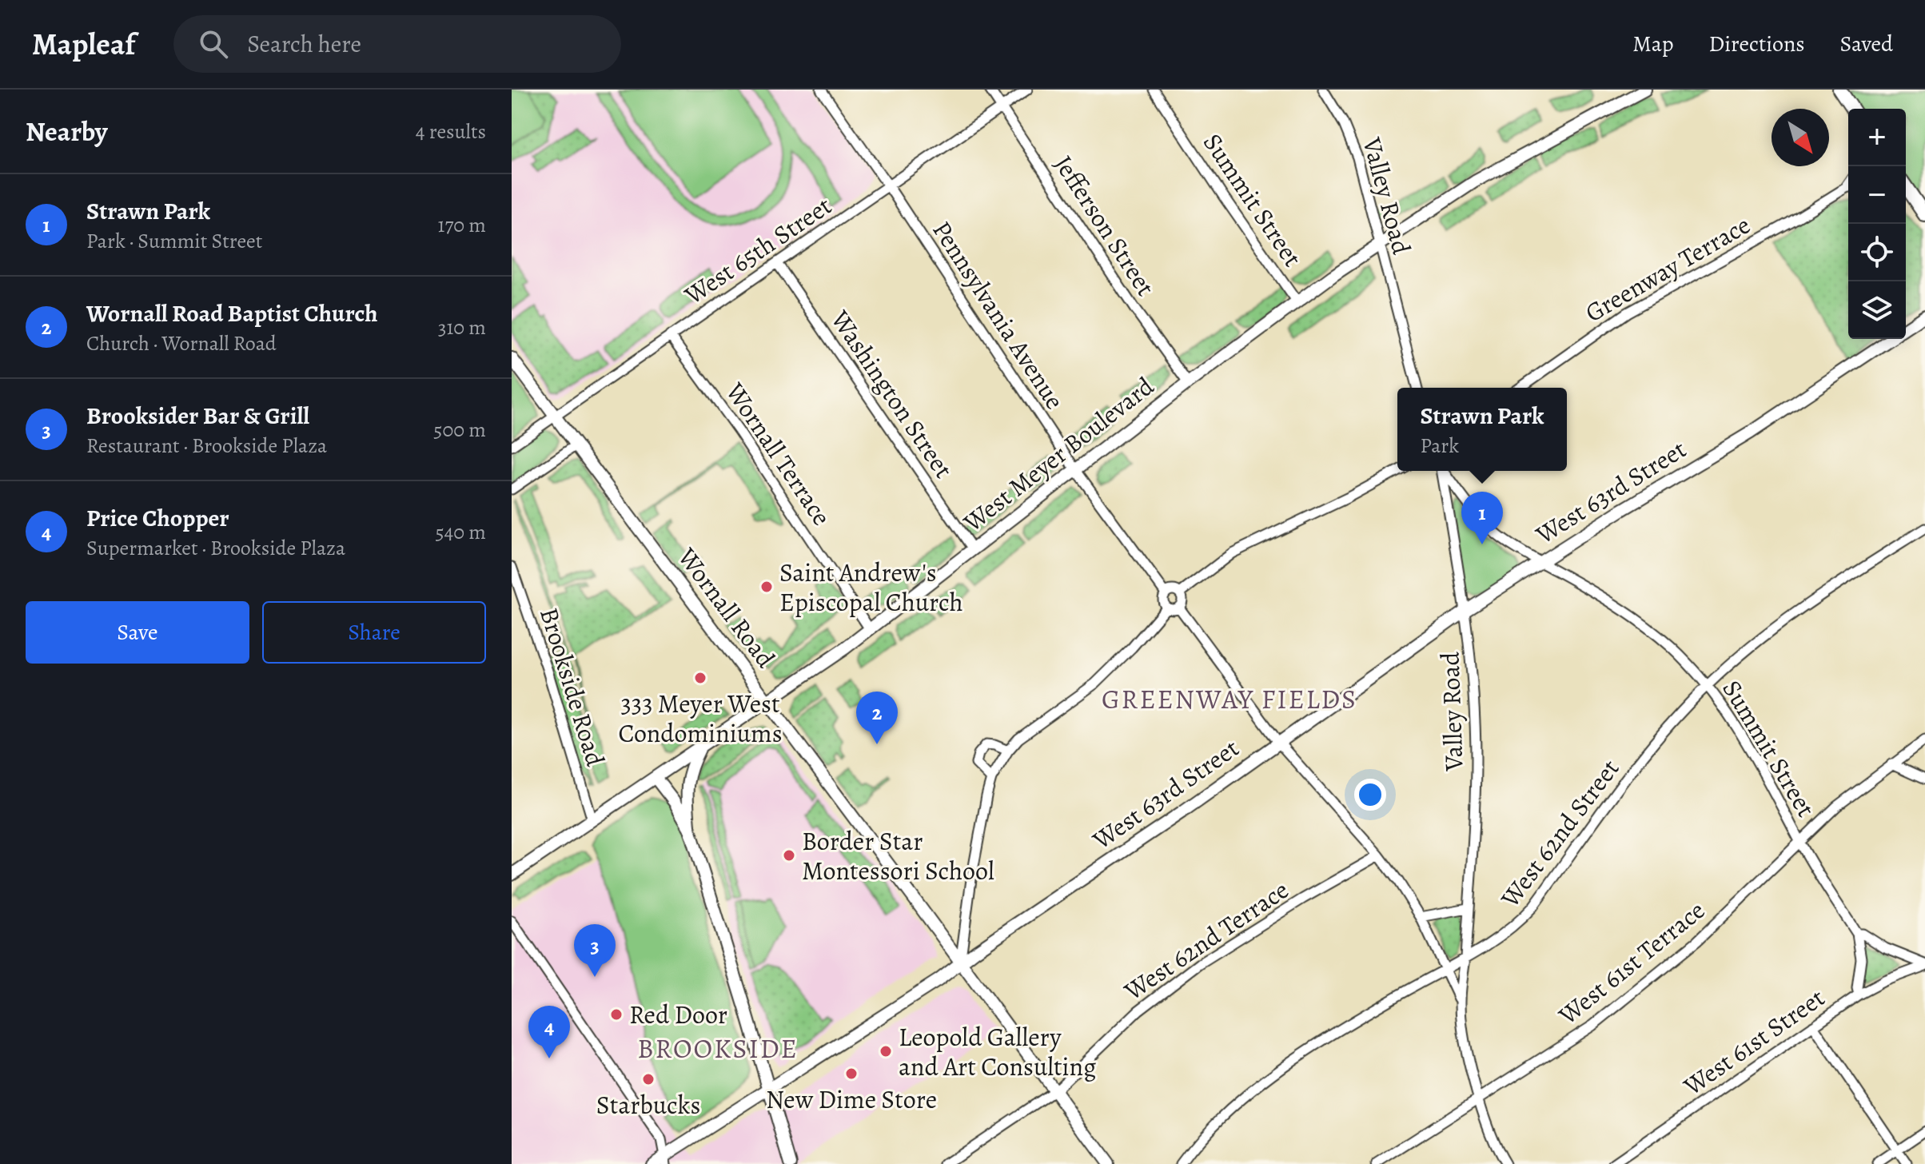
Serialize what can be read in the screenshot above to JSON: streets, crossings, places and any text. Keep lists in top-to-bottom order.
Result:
{
  "streets": {
    "main road": ["West Meyer Boulevard", "West 63rd Street", "Wornall Road"],
    "street": [
      "Valley Road",
      "Summit Street",
      "Jefferson Street",
      "West 65th Street",
      "Greenway Terrace",
      "Pennsylvania Avenue",
      "Washington Street",
      "Wornall Terrace",
      "Brookside Road",
      "West 62nd Street",
      "West 62nd Terrace",
      "West 61st Terrace",
      "West 61st Street"
    ]
  },
  "crossings": [
    ["Valley Road", "West Meyer Boulevard"],
    ["Valley Road", "West 63rd Street"],
    ["Valley Road", "West 62nd Street"],
    ["Summit Street", "West Meyer Boulevard"],
    ["Summit Street", "West 63rd Street"],
    ["Summit Street", "West 62nd Street"],
    ["Summit Street", "West 61st Terrace"],
    ["Jefferson Street", "West 65th Street"],
    ["Jefferson Street", "West Meyer Boulevard"],
    ["West 65th Street", "Pennsylvania Avenue"],
    ["West 65th Street", "Washington Street"],
    ["West 65th Street", "Wornall Terrace"],
    ["West 65th Street", "Wornall Road"],
    ["Pennsylvania Avenue", "West Meyer Boulevard"],
    ["Washington Street", "West Meyer Boulevard"],
    ["Wornall Terrace", "West Meyer Boulevard"],
    ["West Meyer Boulevard", "Wornall Road"],
    ["West Meyer Boulevard", "Brookside Road"],
    ["West 63rd Street", "Wornall Road"],
    ["Wornall Road", "West 62nd Terrace"]
  ],
  "districts": ["GREENWAY FIELDS", "BROOKSIDE"],
  "places": [
    "Saint Andrew's Episcopal Church",
    "333 Meyer West Condominiums",
    "Border Star Montessori School",
    "Red Door",
    "Leopold Gallery and Art Consulting",
    "New Dime Store",
    "Starbucks"
  ],
  "north": "bottom right",
  "page": {
    "header": "Mapleaf",
    "search": "Search here",
    "nav": ["Map", "Directions", "Saved"],
    "heading": ["Nearby", "4 results"],
    "map_buttons": ["+", "−"],
    "list": [
      {
        "mark": "1",
        "name": "Strawn Park",
        "note": "Park · Summit Street",
        "value": "170 m"
      },
      {
        "mark": "2",
        "name": "Wornall Road Baptist Church",
        "note": "Church · Wornall Road",
        "value": "310 m"
      },
      {
        "mark": "3",
        "name": "Brooksider Bar & Grill",
        "note": "Restaurant · Brookside Plaza",
        "value": "500 m"
      },
      {
        "mark": "4",
        "name": "Price Chopper",
        "note": "Supermarket · Brookside Plaza",
        "value": "540 m"
      }
    ],
    "popup": ["Strawn Park", "Park"],
    "pins": [
      "1",
      "2",
      "3",
      "4"
    ],
    "buttons": ["Save", "Share"]
  }
}
